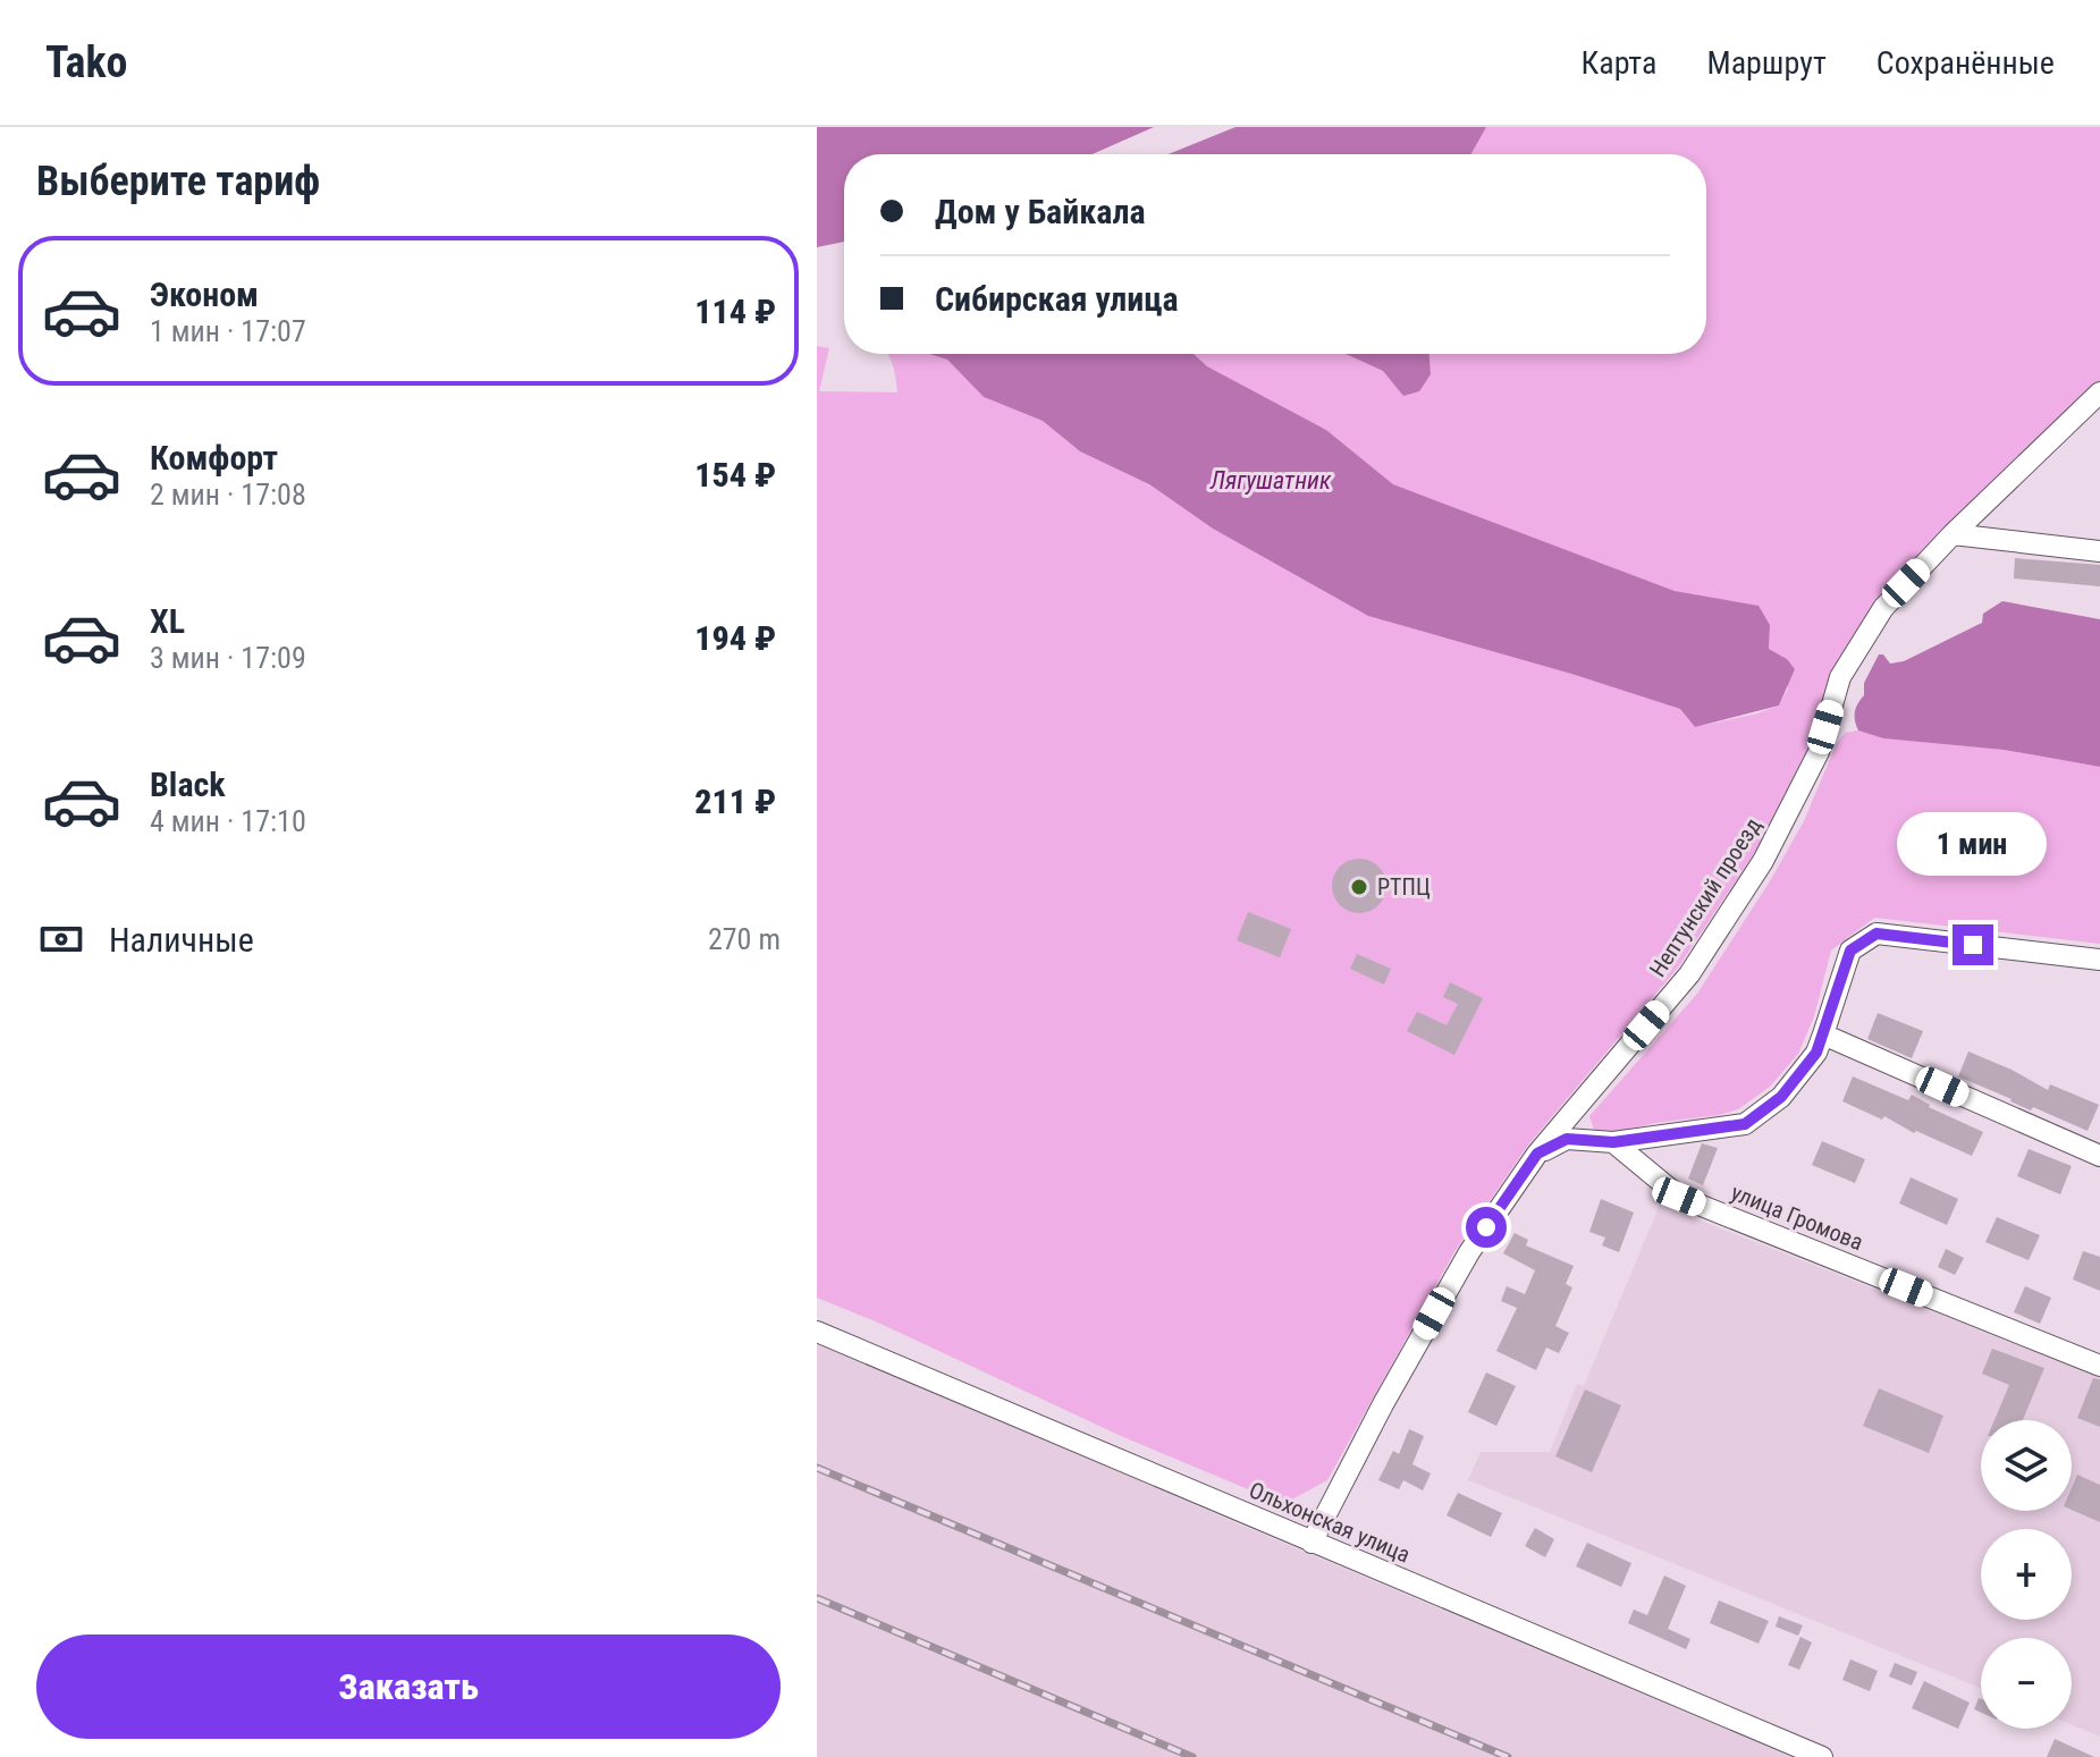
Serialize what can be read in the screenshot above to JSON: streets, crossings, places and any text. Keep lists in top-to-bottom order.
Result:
{
  "streets": {
    "street": ["Нептунский проезд", "улица Громова", "Ольхонская улица"]
  },
  "crossings": [
    ["Нептунский проезд", "Ольхонская улица"]
  ],
  "water": ["Лягушатник"],
  "places": ["РТПЦ"],
  "page": {
    "header": "Tako",
    "nav": ["Карта", "Маршрут", "Сохранённые"],
    "heading": "Выберите тариф",
    "banner": ["Дом у Байкала", "Сибирская улица"],
    "list": [
      {
        "name": "Эконом",
        "note": "1 мин · 17:07",
        "value": "114 ₽"
      },
      {
        "name": "Комфорт",
        "note": "2 мин · 17:08",
        "value": "154 ₽"
      },
      {
        "name": "XL",
        "note": "3 мин · 17:09",
        "value": "194 ₽"
      },
      {
        "name": "Black",
        "note": "4 мин · 17:10",
        "value": "211 ₽"
      }
    ],
    "bubble": "1 мин",
    "pay": ["Наличные", "270 m"],
    "map_buttons": ["+", "−"],
    "buttons": "Заказать"
  }
}
